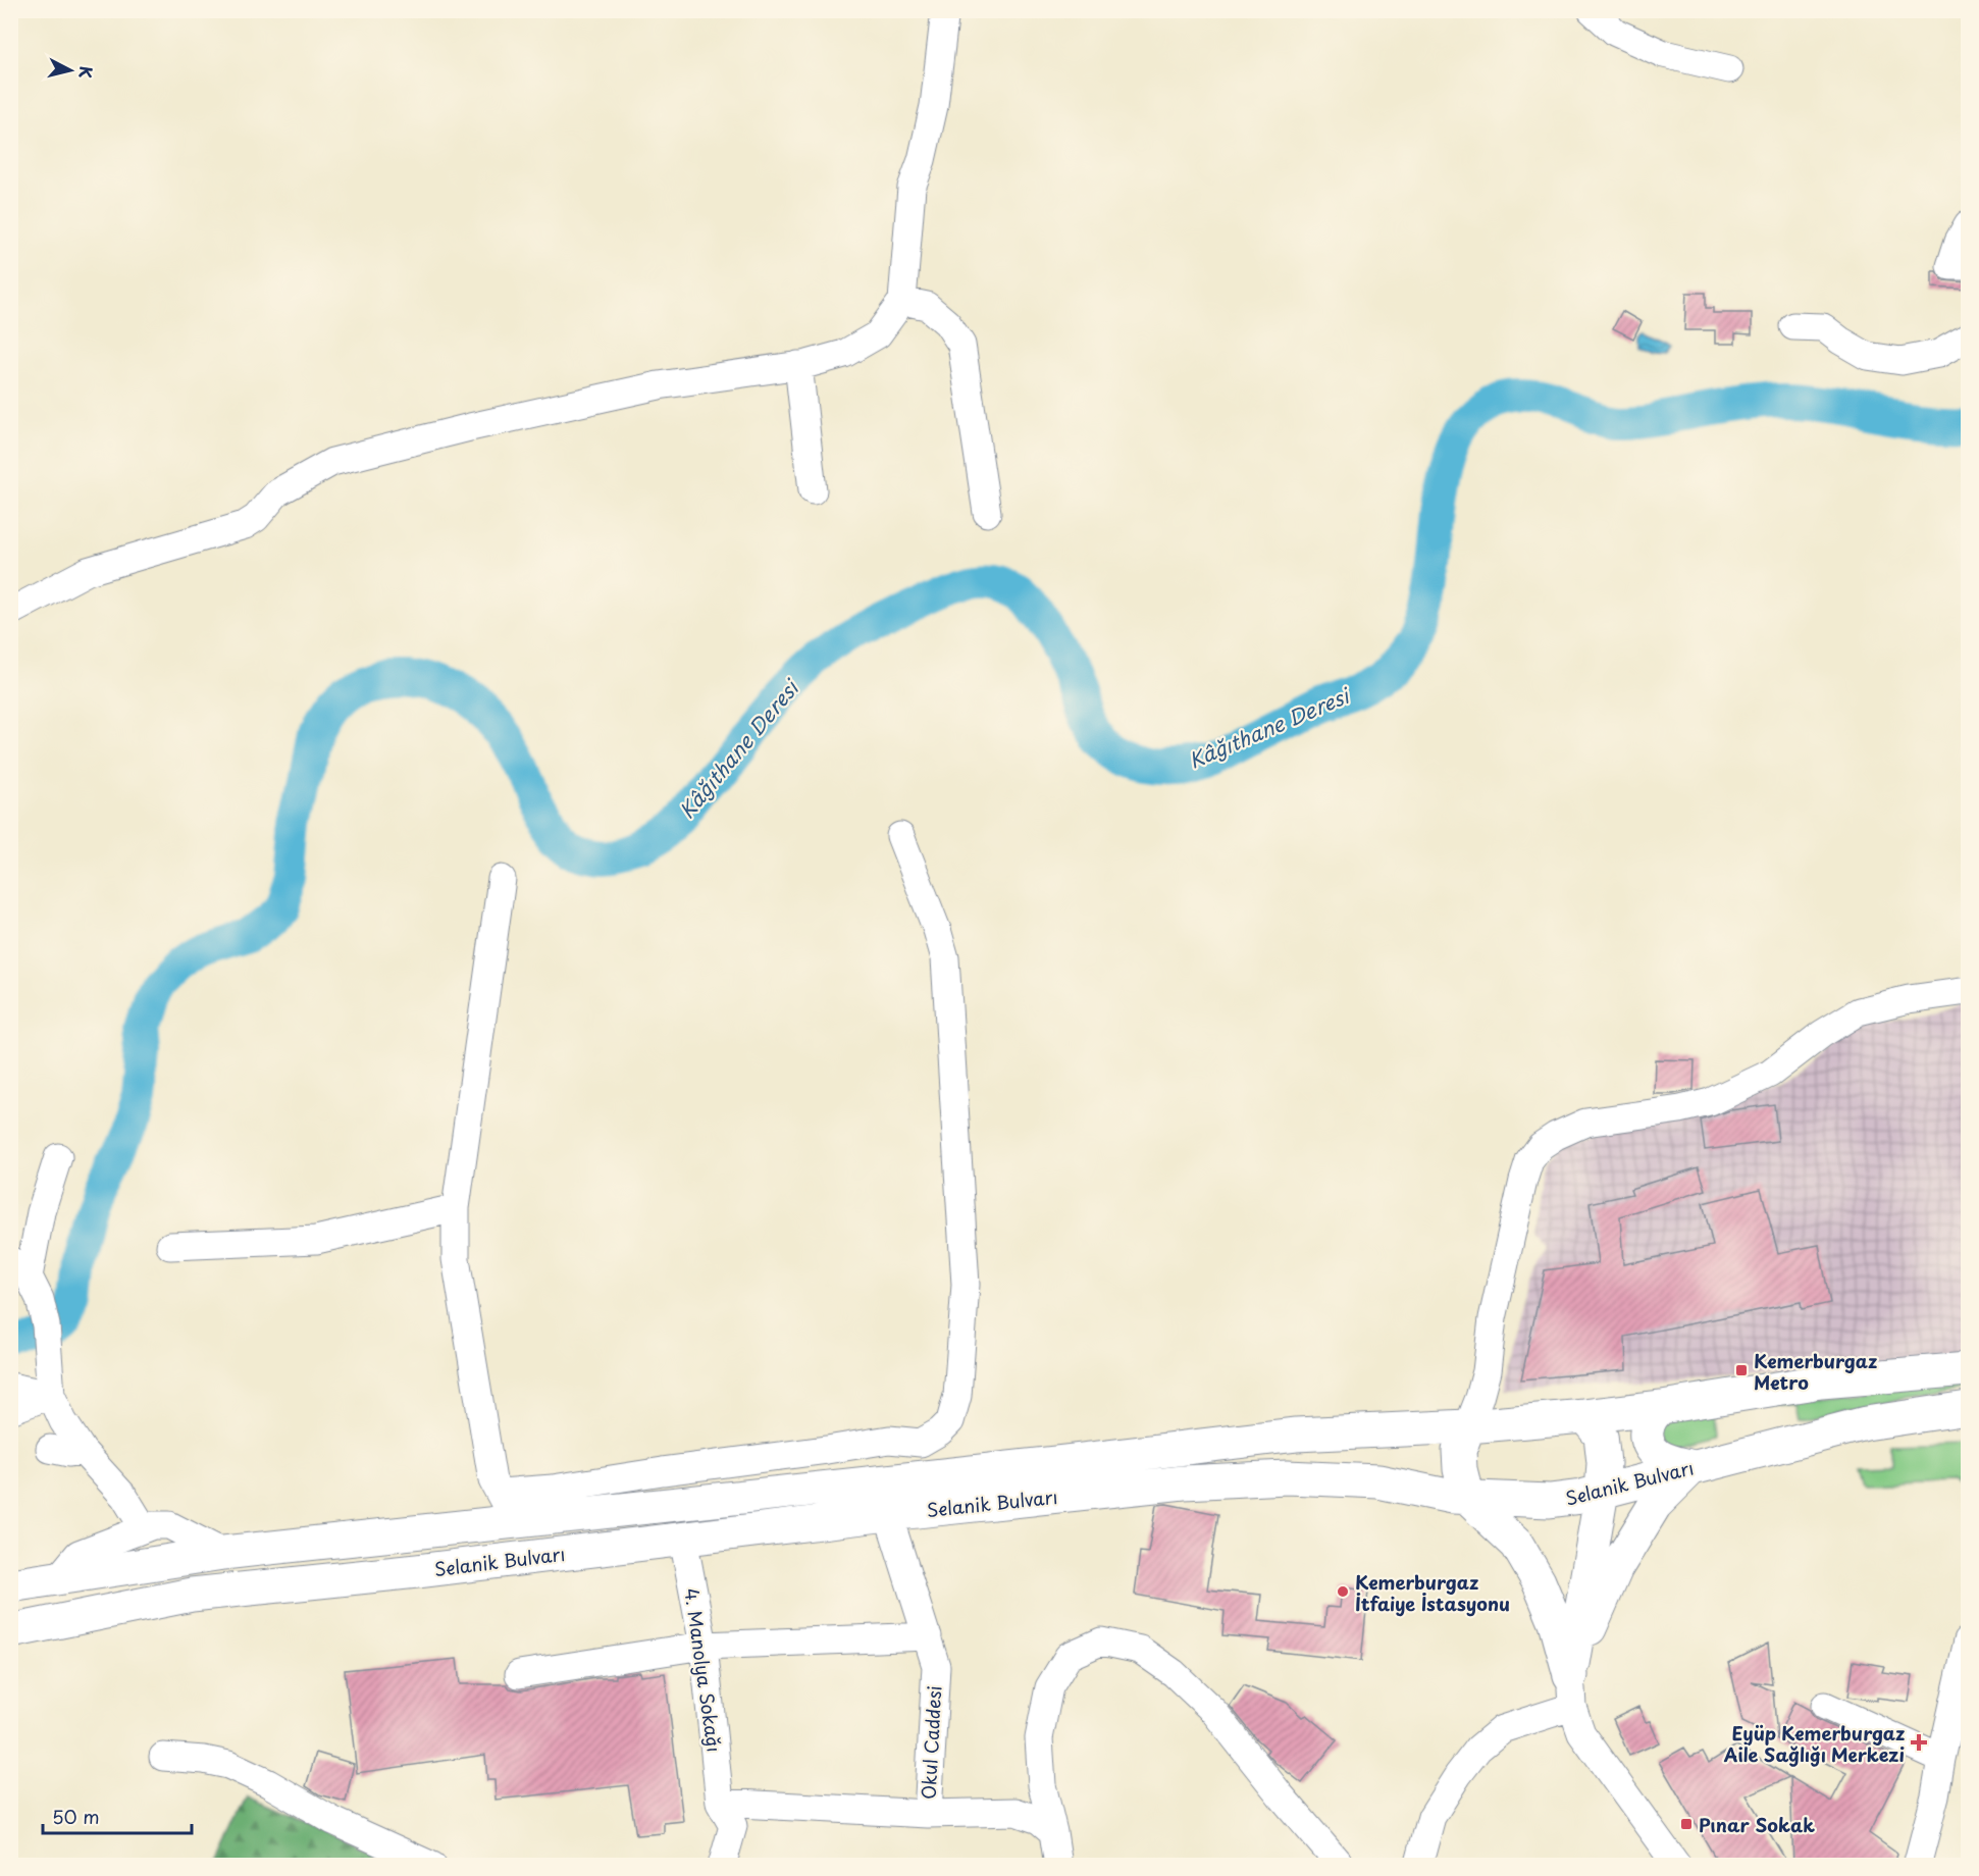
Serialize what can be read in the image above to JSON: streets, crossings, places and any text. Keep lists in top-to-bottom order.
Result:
{
  "streets": {
    "main road": ["Selanik Bulvarı"],
    "street": ["4. Manolya Sokağı", "Okul Caddesi"]
  },
  "crossings": [
    ["Selanik Bulvarı", "4. Manolya Sokağı"],
    ["Selanik Bulvarı", "Okul Caddesi"],
    ["4. Manolya Sokağı", "Okul Caddesi"]
  ],
  "water": ["Kâğıthane Deresi"],
  "places": {
    "transit": ["Kemerburgaz Metro", "Pınar Sokak"],
    "other": ["Kemerburgaz İtfaiye İstasyonu"],
    "health": ["Eyüp Kemerburgaz Aile Sağlığı Merkezi"]
  },
  "scale_bar": "50 m",
  "north": "right"
}
